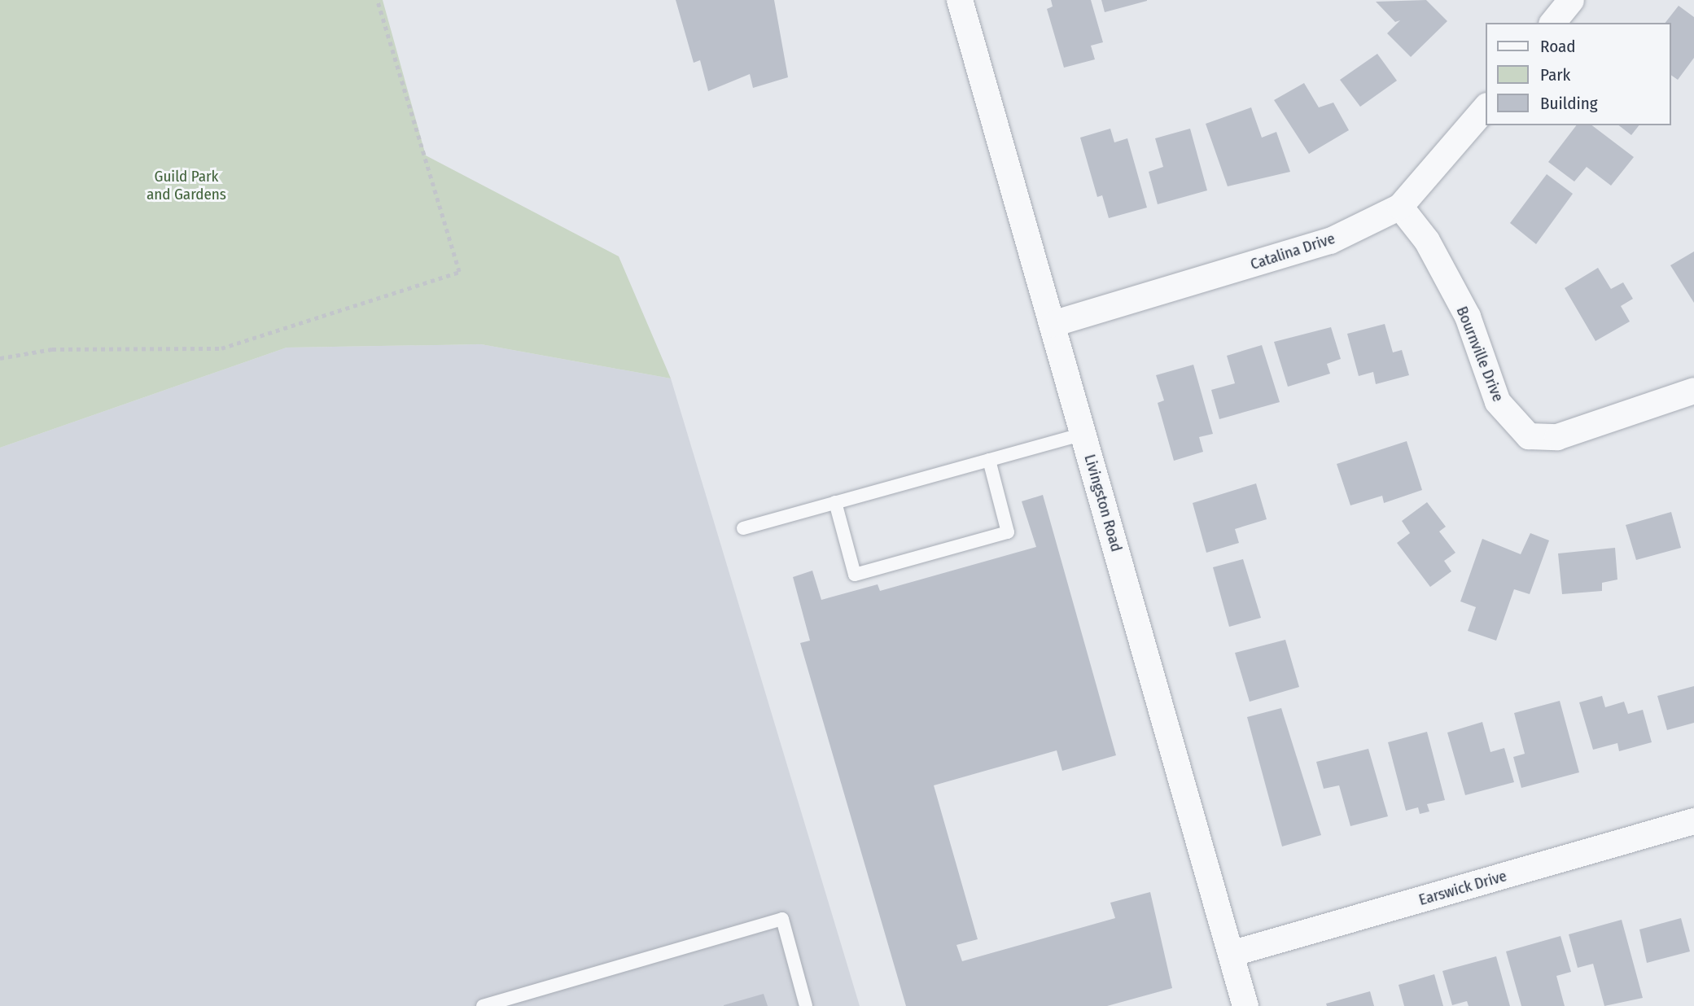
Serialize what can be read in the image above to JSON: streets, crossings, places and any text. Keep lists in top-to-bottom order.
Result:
{
  "streets": {
    "street": [
      "Catalina Drive",
      "Bournville Drive",
      "Livingston Road",
      "Earswick Drive"
    ]
  },
  "crossings": [
    ["Catalina Drive", "Bournville Drive"],
    ["Catalina Drive", "Livingston Road"],
    ["Livingston Road", "Earswick Drive"]
  ],
  "parks": ["Guild Park and Gardens"],
  "legend": ["Road", "Park", "Building"]
}
